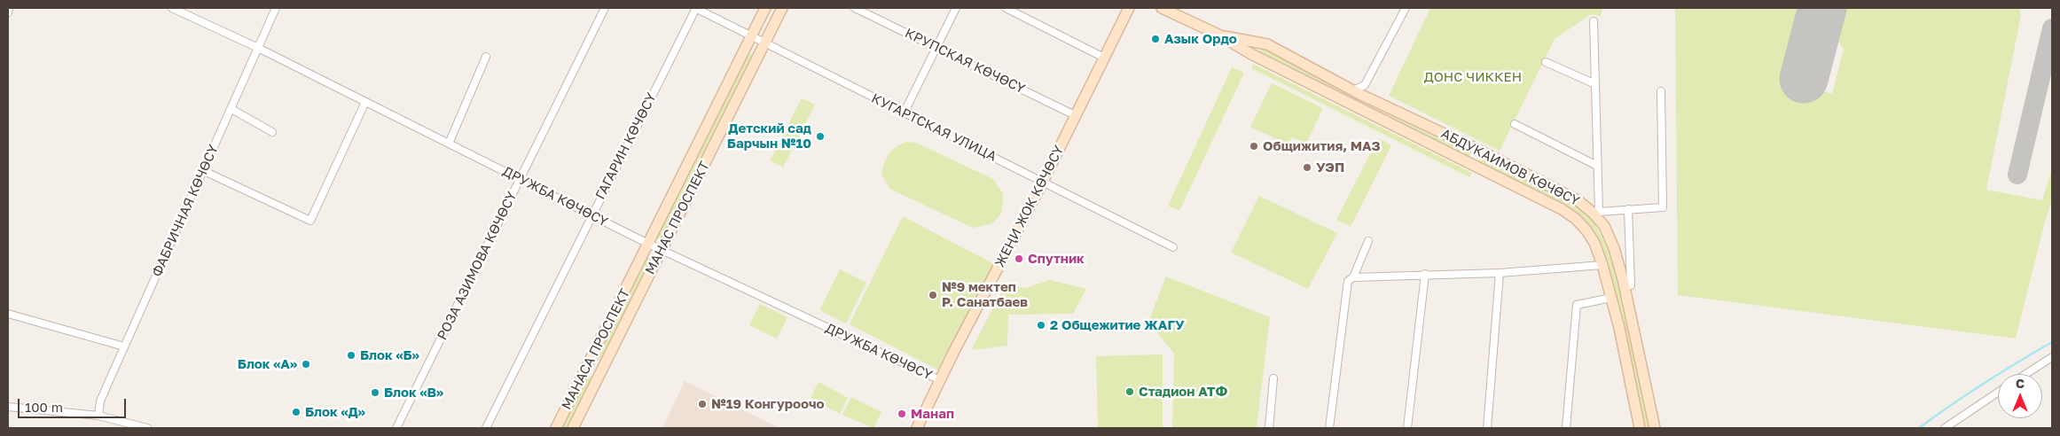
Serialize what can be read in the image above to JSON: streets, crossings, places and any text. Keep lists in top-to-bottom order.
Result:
{
  "streets": {
    "main road": [
      "АБДУКАИМОВ КӨЧӨСҮ",
      "ЖЕҢИ ЖОК КӨЧӨСҮ",
      "МАНАС ПРОСПЕКТ",
      "МАНАСА ПРОСПЕКТ"
    ],
    "street": [
      "КРУПСКАЯ КӨЧӨСҮ",
      "КУГАРТСКАЯ УЛИЦА",
      "ГАГАРИН КӨЧӨСҮ",
      "ДРУЖБА КӨЧӨСҮ",
      "ФАБРИЧНАЯ КӨЧӨСҮ",
      "РОЗА АЗИМОВА КӨЧӨСҮ"
    ]
  },
  "crossings": [
    ["КРУПСКАЯ КӨЧӨСҮ", "ЖЕҢИ ЖОК КӨЧӨСҮ"],
    ["КУГАРТСКАЯ УЛИЦА", "ГАГАРИН КӨЧӨСҮ"],
    ["КУГАРТСКАЯ УЛИЦА", "ЖЕҢИ ЖОК КӨЧӨСҮ"],
    ["КУГАРТСКАЯ УЛИЦА", "МАНАС ПРОСПЕКТ"],
    ["КУГАРТСКАЯ УЛИЦА", "МАНАСА ПРОСПЕКТ"],
    ["ГАГАРИН КӨЧӨСҮ", "ДРУЖБА КӨЧӨСҮ"],
    ["ДРУЖБА КӨЧӨСҮ", "ЖЕҢИ ЖОК КӨЧӨСҮ"],
    ["ДРУЖБА КӨЧӨСҮ", "ФАБРИЧНАЯ КӨЧӨСҮ"],
    ["ДРУЖБА КӨЧӨСҮ", "МАНАС ПРОСПЕКТ"],
    ["ДРУЖБА КӨЧӨСҮ", "РОЗА АЗИМОВА КӨЧӨСҮ"],
    ["ДРУЖБА КӨЧӨСҮ", "МАНАСА ПРОСПЕКТ"]
  ],
  "parks": ["ДОНС ЧИККЕН"],
  "places": [
    "Азык Ордо",
    "Детский сад Барчын №10",
    "Общижития, МАЗ",
    "УЭП",
    "Спутник",
    "№9 мектеп Р. Санатбаев",
    "2 Общежитие ЖАГУ",
    "Блок «Б»",
    "Блок «А»",
    "Стадион АТФ",
    "Блок «В»",
    "№19 Конгуроочо",
    "Блок «Д»",
    "Манап"
  ],
  "scale_bar": "100 m",
  "north": "top"
}
